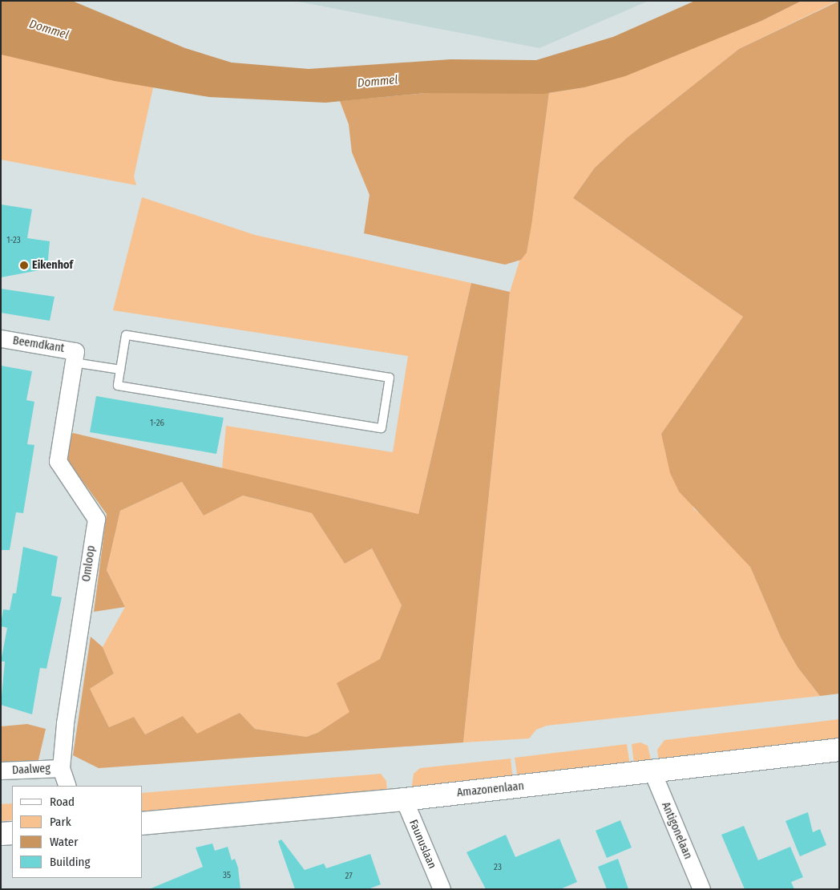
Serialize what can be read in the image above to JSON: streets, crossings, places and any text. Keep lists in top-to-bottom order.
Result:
{
  "streets": {
    "street": [
      "Beemdkant",
      "Omloop",
      "Daalweg",
      "Amazonenlaan",
      "Antigonelaan",
      "Faunuslaan"
    ]
  },
  "crossings": [
    ["Beemdkant", "Omloop"],
    ["Omloop", "Daalweg"],
    ["Amazonenlaan", "Antigonelaan"],
    ["Amazonenlaan", "Faunuslaan"]
  ],
  "water": ["Dommel"],
  "places": ["Eikenhof"],
  "house_numbers": [
    "1-23",
    "1-26",
    "23",
    "35",
    "27"
  ],
  "legend": [
    "Road",
    "Park",
    "Water",
    "Building"
  ]
}
